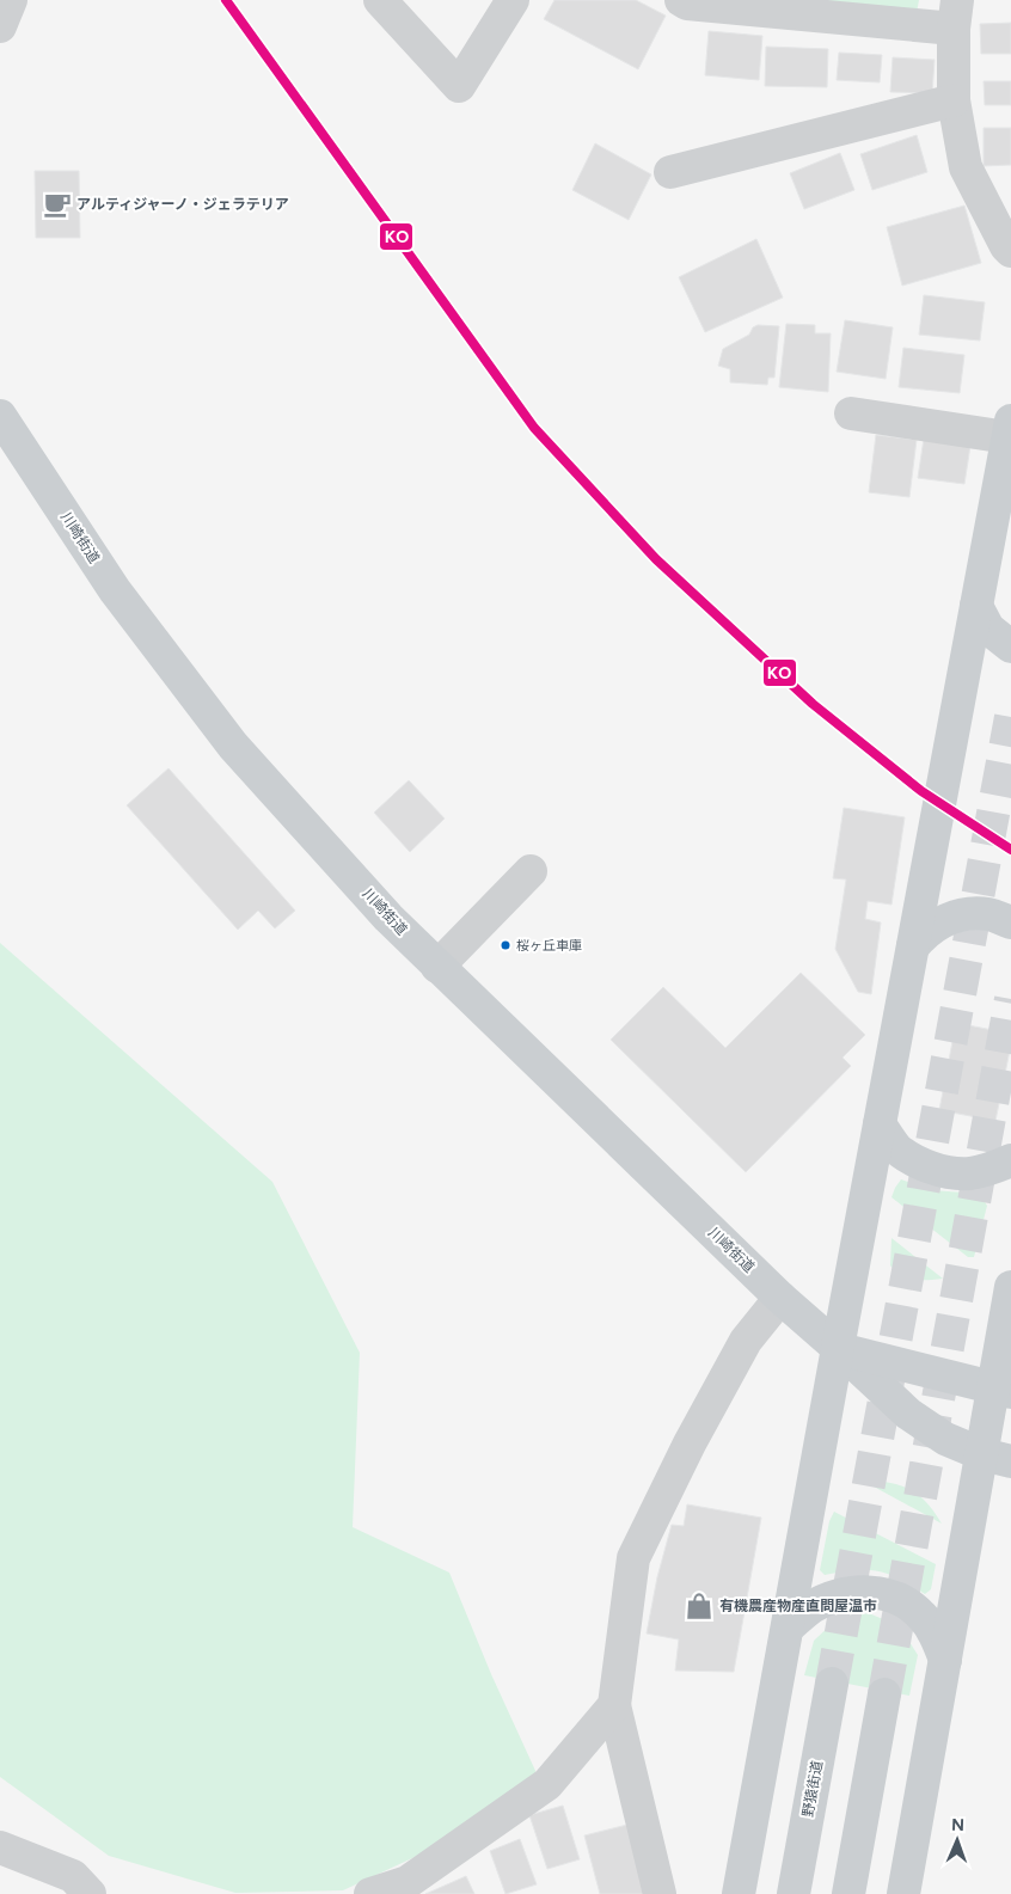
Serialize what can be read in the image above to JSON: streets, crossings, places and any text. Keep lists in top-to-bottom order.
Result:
{
  "streets": {
    "main road": ["川崎街道", "野猿街道"]
  },
  "places": {
    "cafe": ["アルティジャーノ・ジェラテリア"],
    "other": ["桜ヶ丘車庫"],
    "shop": ["有機農産物産直問屋温市"]
  },
  "lines": ["transit line KO"],
  "north": "top"
}
